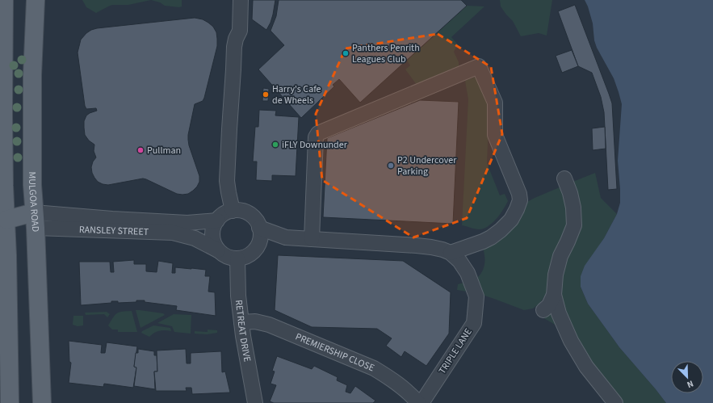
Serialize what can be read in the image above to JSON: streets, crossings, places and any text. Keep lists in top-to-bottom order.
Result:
{
  "streets": {
    "main road": ["MULGOA ROAD", "RANSLEY STREET"],
    "street": ["RETREAT DRIVE", "TRIPLE LANE", "PREMIERSHIP CLOSE"]
  },
  "crossings": [
    ["MULGOA ROAD", "RANSLEY STREET"],
    ["RANSLEY STREET", "RETREAT DRIVE"],
    ["RETREAT DRIVE", "PREMIERSHIP CLOSE"]
  ],
  "places": [
    "Panthers Penrith Leagues Club",
    "Harry's Cafe de Wheels",
    "iFLY Downunder",
    "Pullman",
    "P2 Undercover Parking"
  ],
  "north": "bottom right"
}
